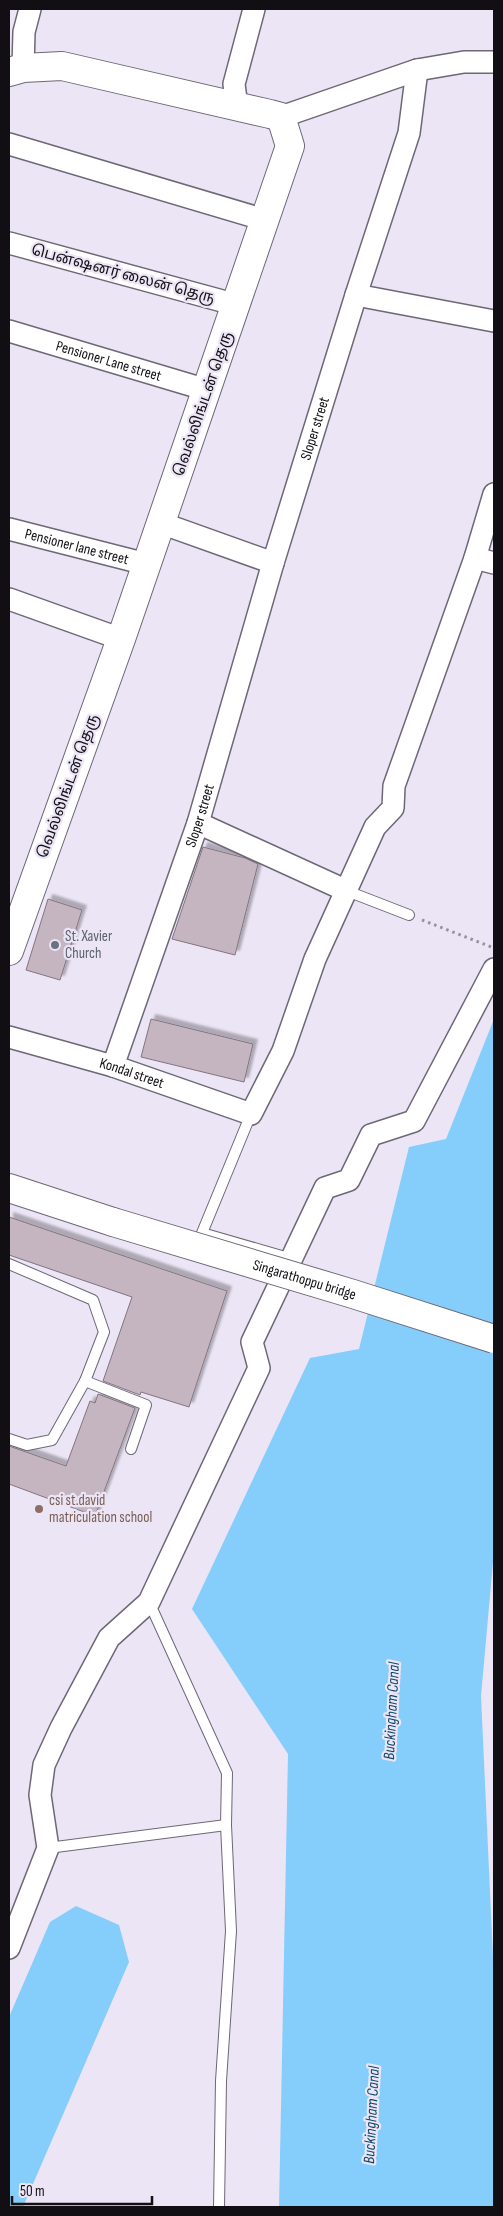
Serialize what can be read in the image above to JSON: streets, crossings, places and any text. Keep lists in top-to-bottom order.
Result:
{
  "streets": {
    "main road": ["வெல்லிங்டன் தெரு", "Singarathoppu bridge"],
    "street": [
      "பென்ஷனர் லைன் தெரு",
      "Pensioner Lane street",
      "Sloper street",
      "Pensioner lane street",
      "Kondal street"
    ]
  },
  "crossings": [
    ["பென்ஷனர் லைன் தெரு", "வெல்லிங்டன் தெரு"],
    ["Pensioner Lane street", "வெல்லிங்டன் தெரு"],
    ["வெல்லிங்டன் தெரு", "Pensioner lane street"],
    ["Sloper street", "Kondal street"]
  ],
  "water": ["Buckingham Canal"],
  "places": ["St. Xavier Church", "csi st.david matriculation school"],
  "scale_bar": "50 m"
}
